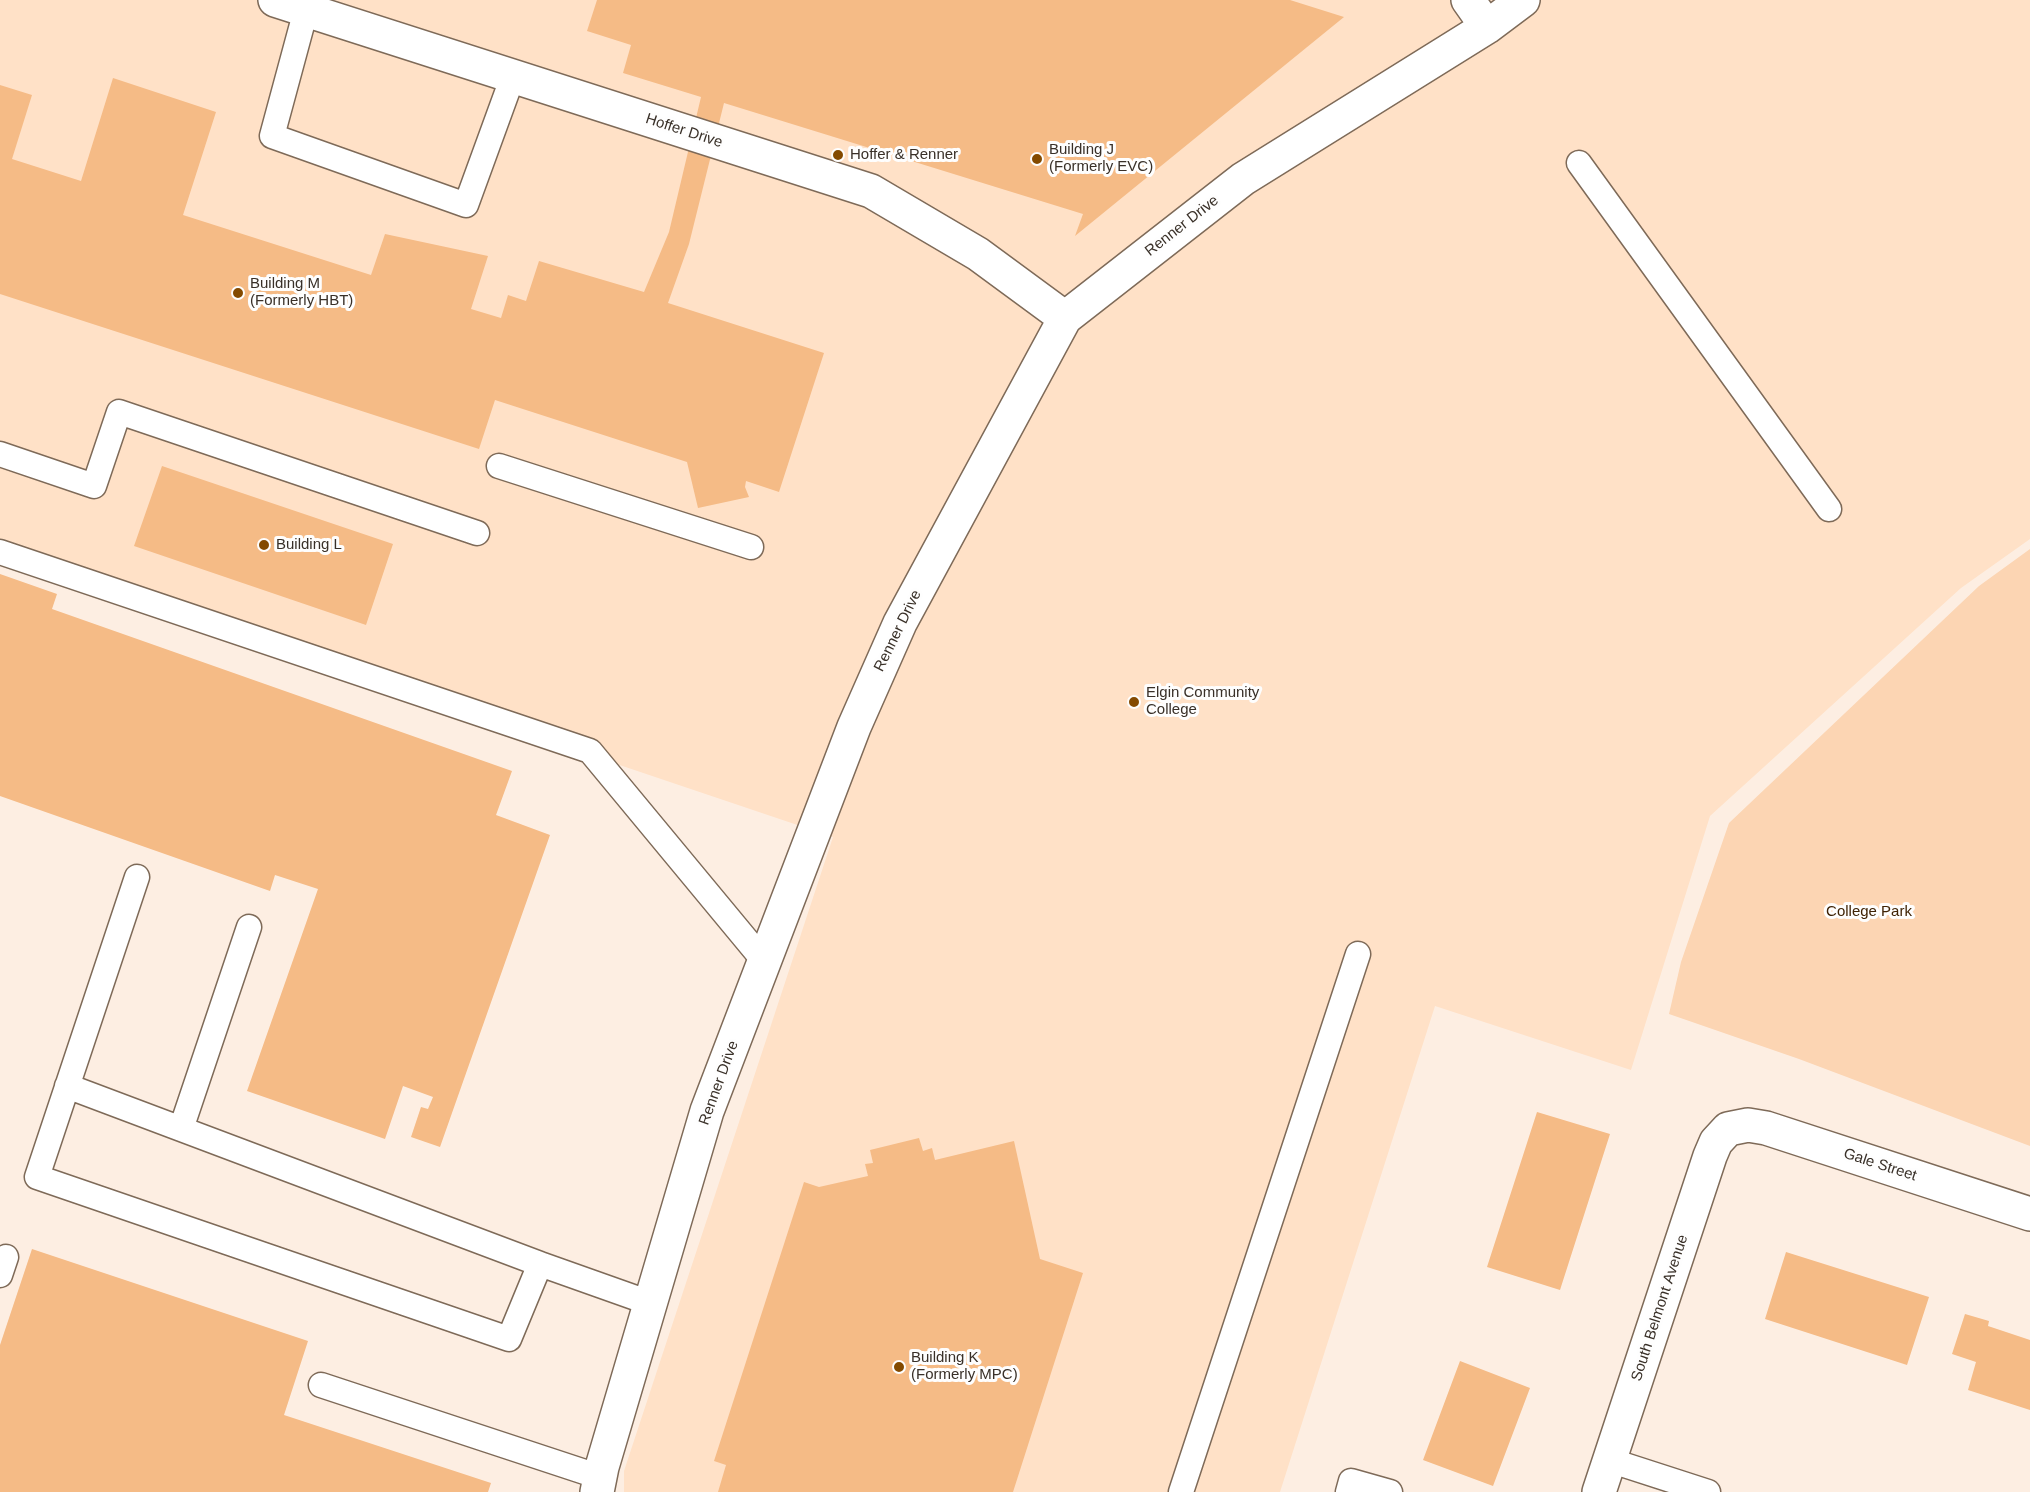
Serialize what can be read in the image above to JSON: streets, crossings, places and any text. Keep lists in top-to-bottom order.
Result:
{
  "streets": {
    "street": [
      "Hoffer Drive",
      "Renner Drive",
      "Gale Street",
      "South Belmont Avenue"
    ]
  },
  "crossings": [
    ["Hoffer Drive", "Renner Drive"],
    ["Gale Street", "South Belmont Avenue"]
  ],
  "parks": ["College Park"],
  "places": [
    "Hoffer & Renner",
    "Building J (Formerly EVC)",
    "Building M (Formerly HBT)",
    "Building L",
    "Elgin Community College",
    "Building K (Formerly MPC)"
  ]
}
